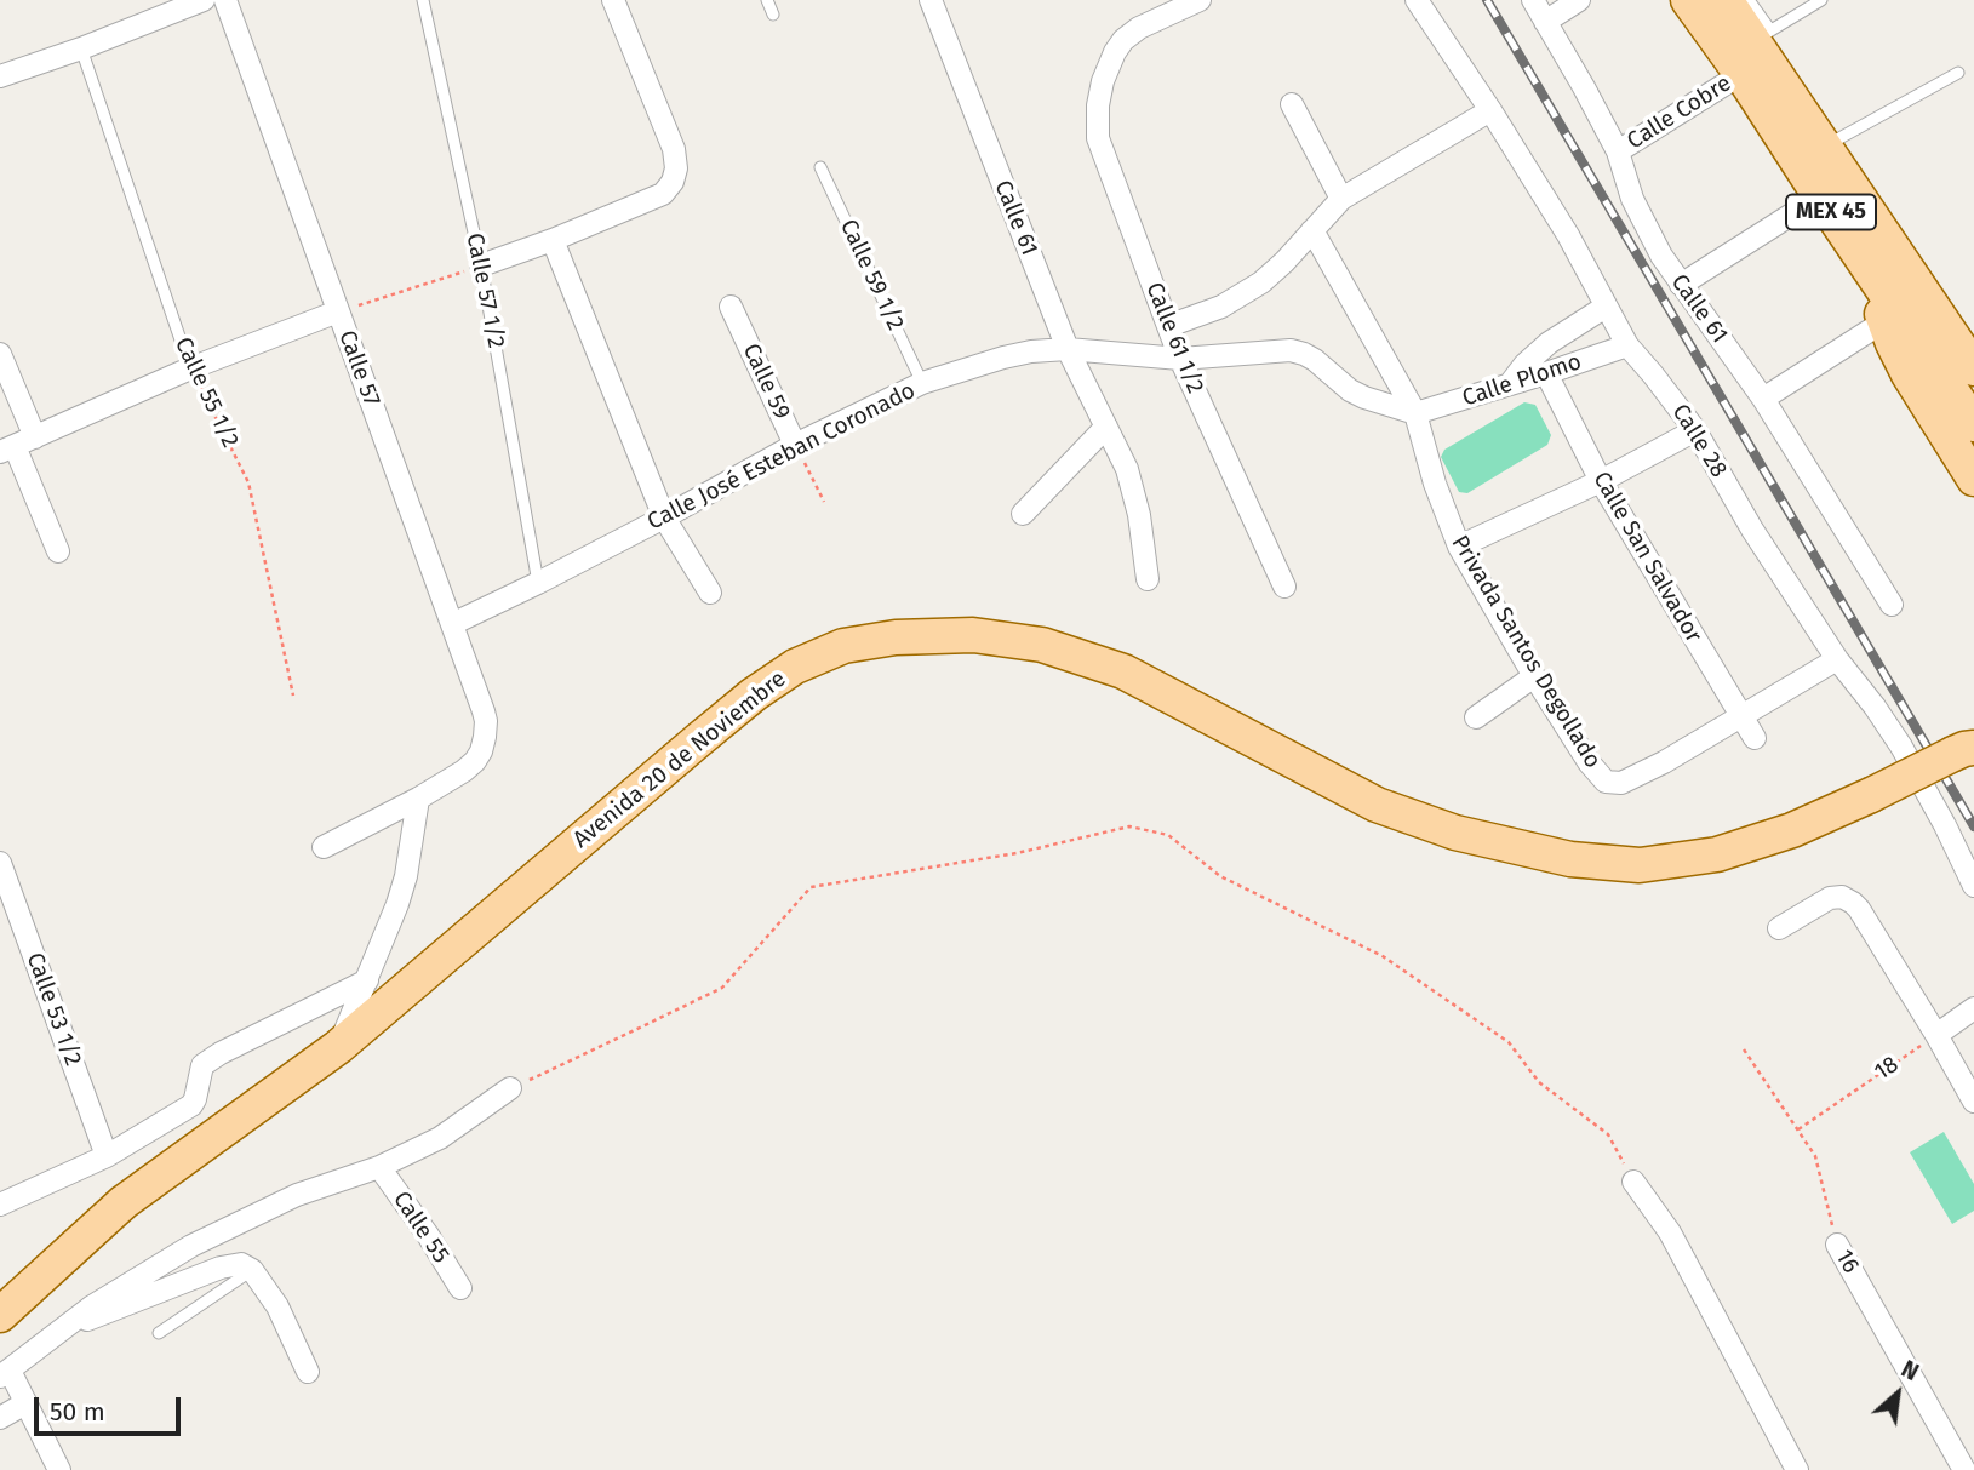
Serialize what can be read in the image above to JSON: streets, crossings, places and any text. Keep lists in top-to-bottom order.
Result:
{
  "streets": {
    "main road": ["MEX 45", "Avenida 20 de Noviembre"],
    "street": [
      "Calle Cobre",
      "Calle 61",
      "Calle 61 1/2",
      "Calle 57",
      "Calle Plomo",
      "Calle 59",
      "Calle 28",
      "Calle José Esteban Coronado",
      "Calle San Salvador",
      "Privada Santos Degollado",
      "Calle 53 1/2",
      "Calle 55",
      "16"
    ],
    "lane": ["Calle 59 1/2", "Calle 57 1/2", "Calle 55 1/2"],
    "path": ["18"]
  },
  "crossings": [
    ["Calle Cobre", "MEX 45"],
    ["Calle Cobre", "Calle 61"],
    ["Calle 61", "Calle José Esteban Coronado"],
    ["Calle 59 1/2", "Calle José Esteban Coronado"],
    ["Calle 57 1/2", "Calle José Esteban Coronado"],
    ["Calle 61 1/2", "Calle José Esteban Coronado"],
    ["Calle 57", "Calle José Esteban Coronado"],
    ["Calle Plomo", "Calle 28"],
    ["Calle Plomo", "Calle José Esteban Coronado"],
    ["Calle Plomo", "Calle San Salvador"],
    ["Calle Plomo", "Privada Santos Degollado"],
    ["Calle 59", "Calle José Esteban Coronado"],
    ["Calle José Esteban Coronado", "Privada Santos Degollado"],
    ["Calle San Salvador", "Privada Santos Degollado"],
    ["18", "16"]
  ],
  "scale_bar": "50 m",
  "north": "top right"
}
